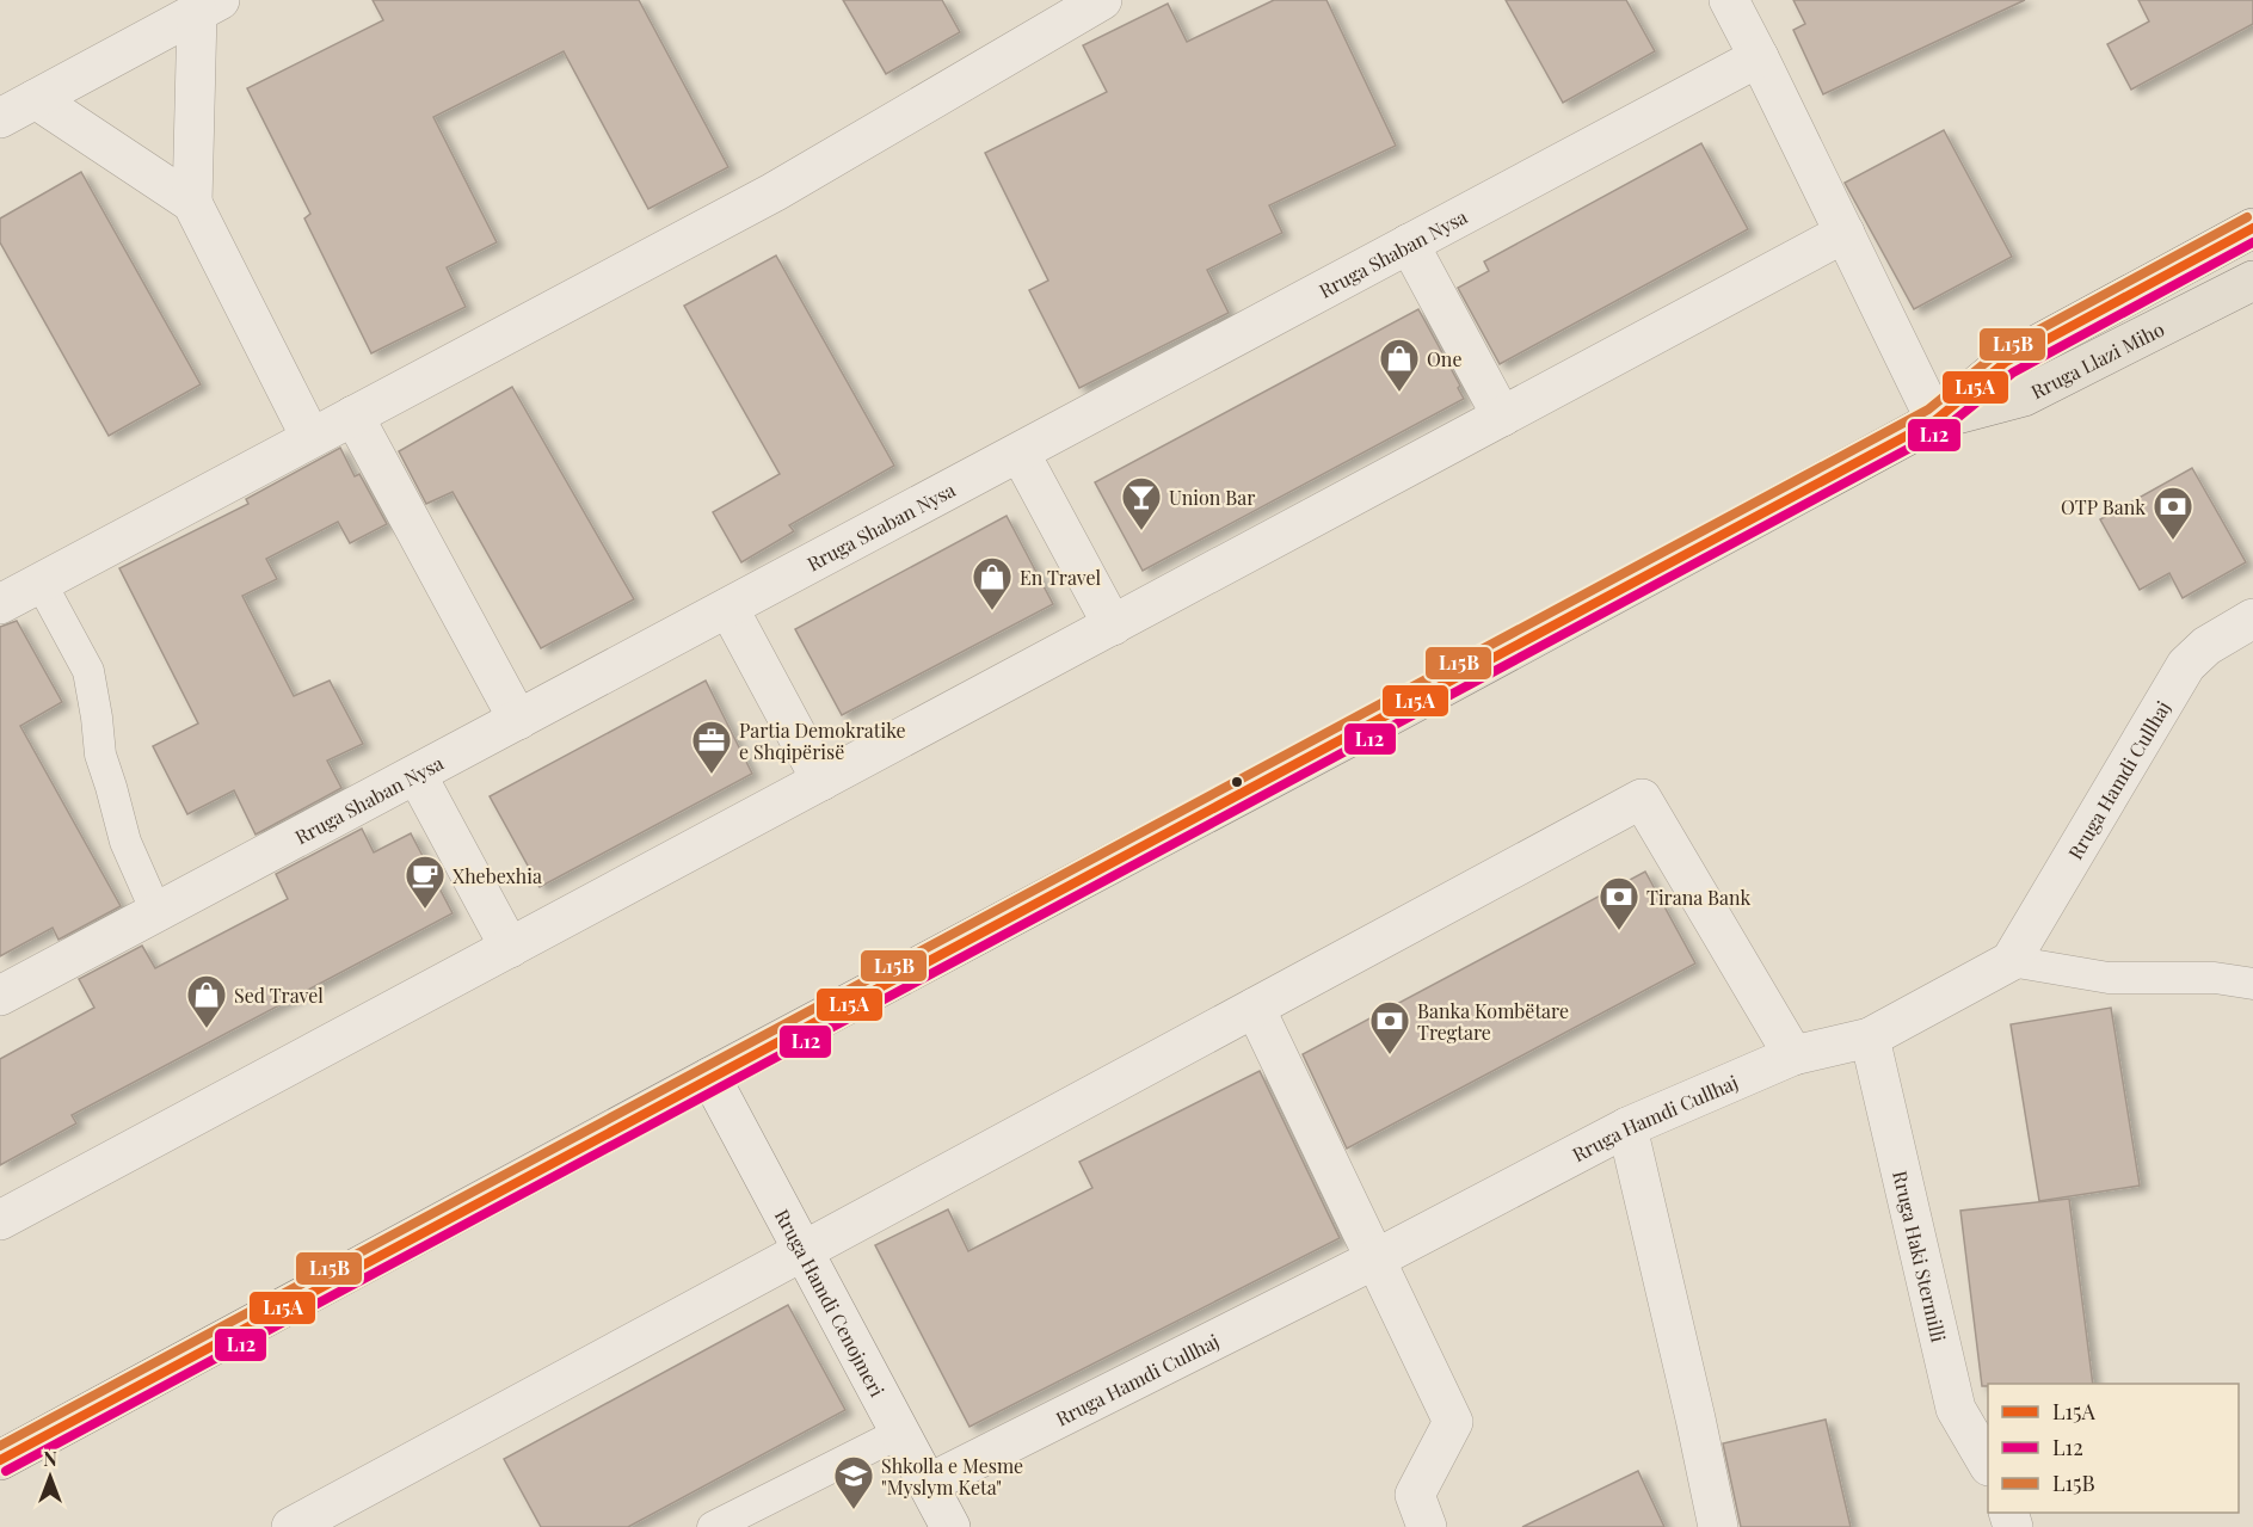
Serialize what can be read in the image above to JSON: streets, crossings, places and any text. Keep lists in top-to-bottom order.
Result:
{
  "streets": {
    "main road": ["Rruga Llazi Miho"],
    "street": [
      "Rruga Shaban Nysa",
      "Rruga Hamdi Cullhaj",
      "Rruga Haki Stermilli",
      "Rruga Hamdi Cenojmeri"
    ]
  },
  "crossings": [
    ["Rruga Llazi Miho", "Rruga Hamdi Cenojmeri"],
    ["Rruga Hamdi Cullhaj", "Rruga Haki Stermilli"],
    ["Rruga Hamdi Cullhaj", "Rruga Hamdi Cenojmeri"]
  ],
  "places": {
    "shop": ["One", "En Travel", "Sed Travel"],
    "bar": ["Union Bar"],
    "bank": ["OTP Bank", "Tirana Bank", "Banka Kombëtare Tregtare"],
    "office": ["Partia Demokratike e Shqipërisë"],
    "cafe": ["Xhebexhia"],
    "school or university": ["Shkolla e Mesme \"Myslym Keta\""]
  },
  "lines": ["transit line L15B", "transit line L15A", "transit line L12"],
  "legend": ["L15A", "L12", "L15B"],
  "north": "top"
}
